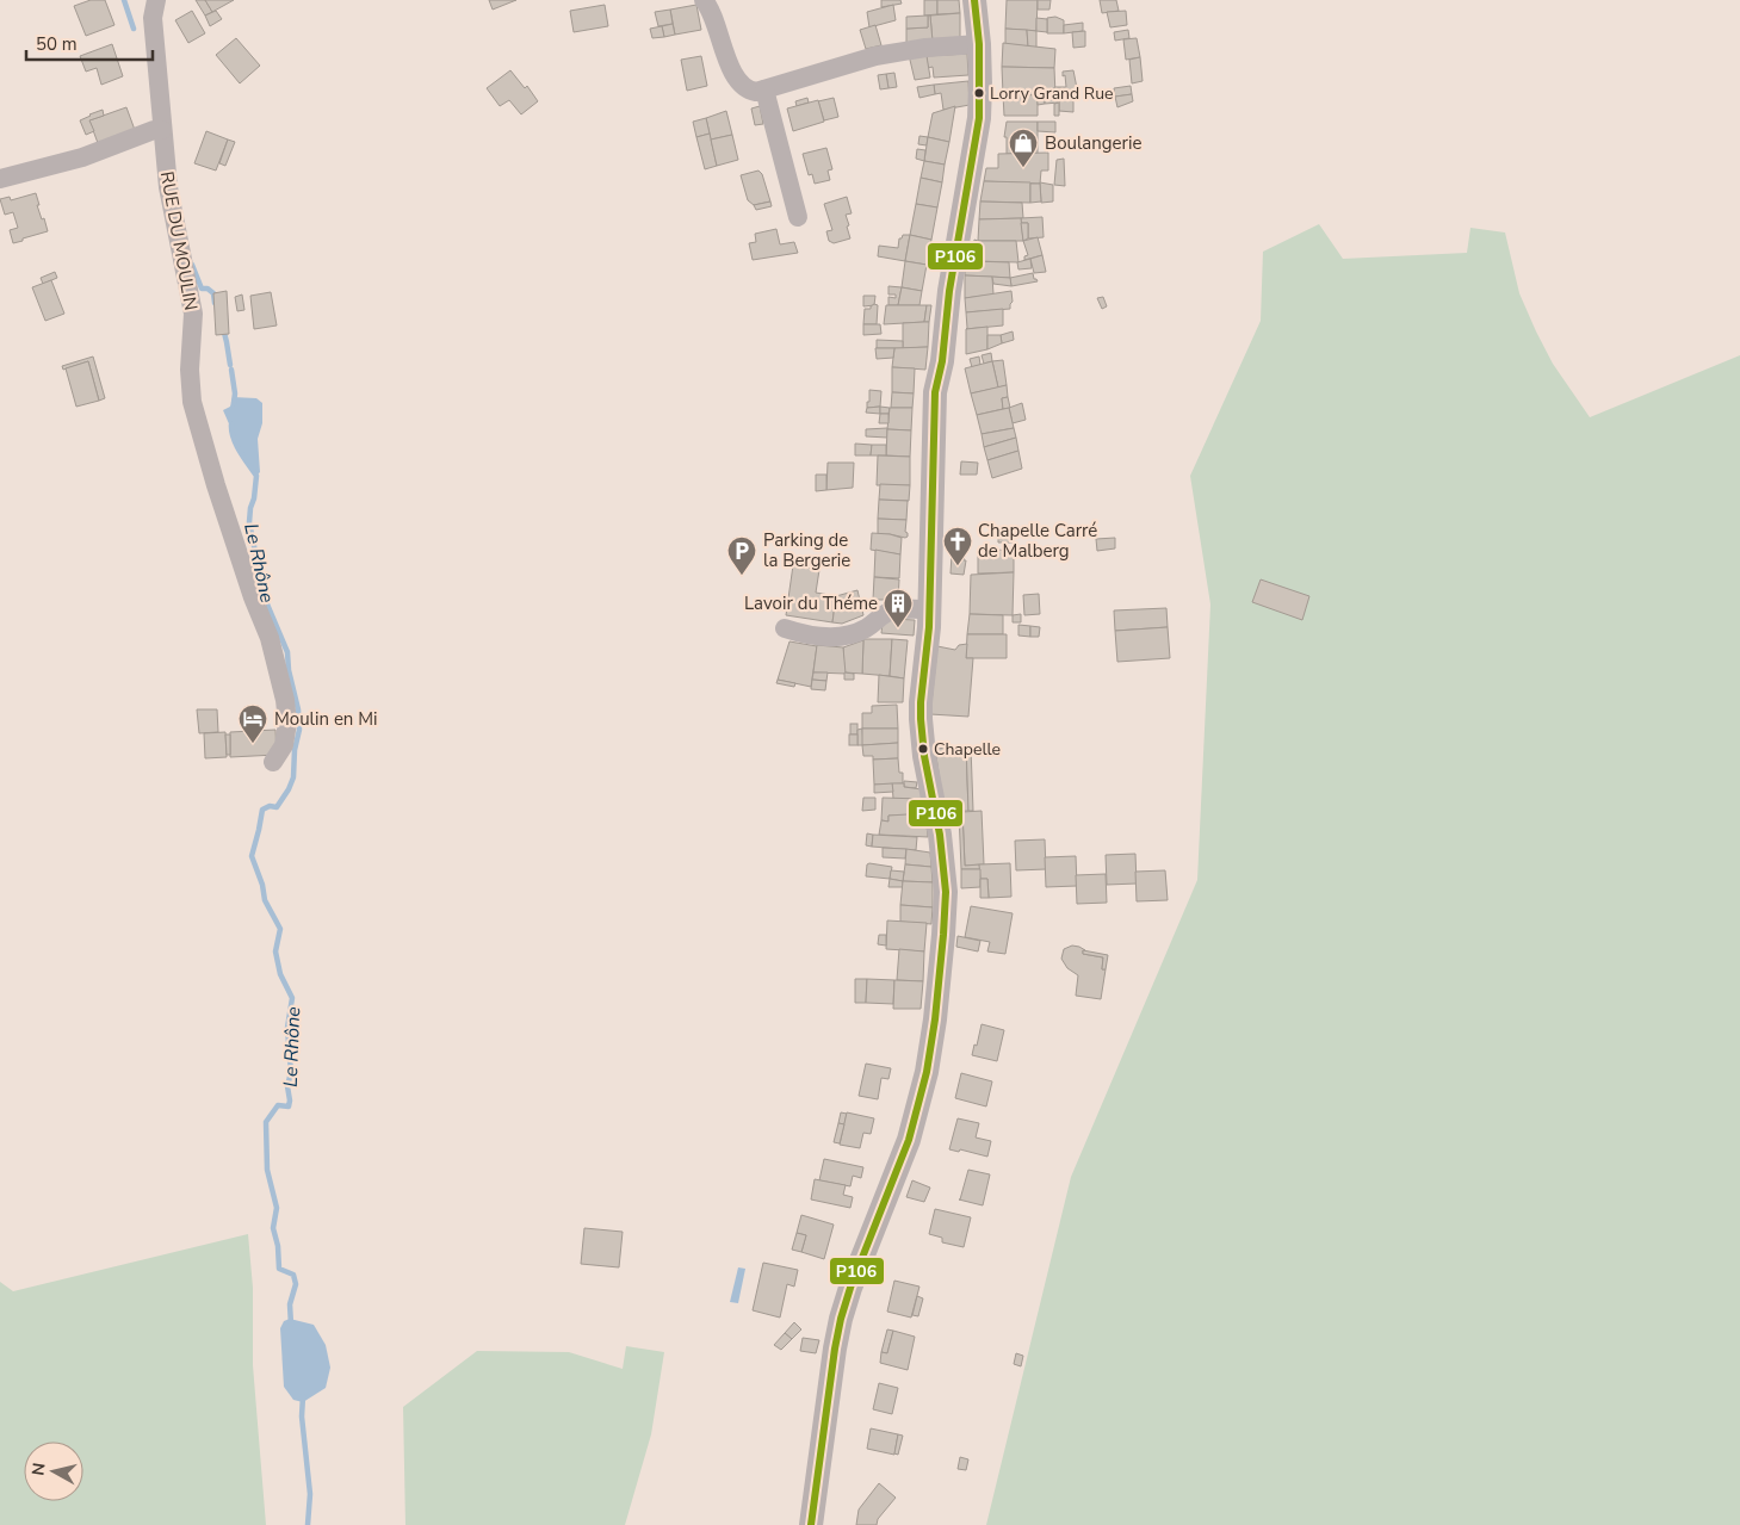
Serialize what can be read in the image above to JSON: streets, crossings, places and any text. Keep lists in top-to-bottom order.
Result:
{
  "streets": {
    "street": ["RUE DU MOULIN"]
  },
  "water": ["Le Rhône"],
  "places": {
    "other": ["Lorry Grand Rue", "Chapelle"],
    "shop": ["Boulangerie"],
    "church": ["Chapelle Carré de Malberg"],
    "parking": ["Parking de la Bergerie"],
    "building": ["Lavoir du Théme"],
    "hotel": ["Moulin en Mi"]
  },
  "lines": ["transit line P106"],
  "scale_bar": "50 m",
  "north": "left"
}
